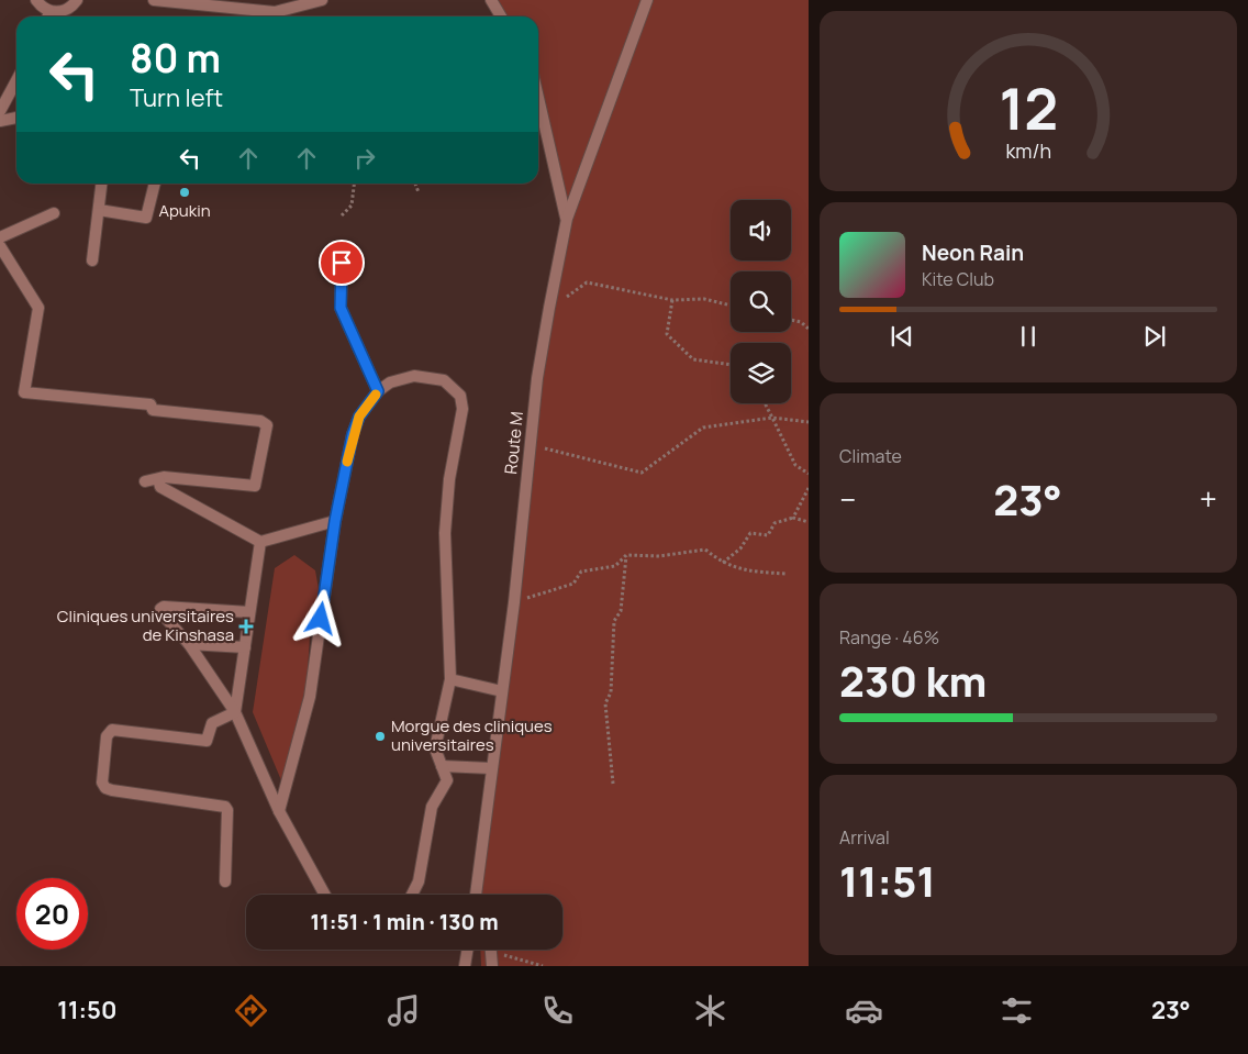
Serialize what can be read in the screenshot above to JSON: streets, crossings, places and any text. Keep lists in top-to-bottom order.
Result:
{
  "streets": {
    "lane": ["Route M"]
  },
  "places": {
    "other": ["Apukin", "Morgue des cliniques universitaires"],
    "health": ["Cliniques universitaires de Kinshasa"]
  },
  "page": {
    "turn": ["80 m", "Turn left"],
    "song": ["Neon Rain", "Kite Club"],
    "tile": [
      "Climate",
      ["Range · 46%", "230 km"],
      ["Arrival", "11:51"]
    ],
    "heat": ["−", "23°", "+"],
    "limit": "20",
    "trip": "11:51 · 1 min · 130 m",
    "tabs": ["11:50", "23°"],
    "gauge": ["12", "km/h"]
  }
}
